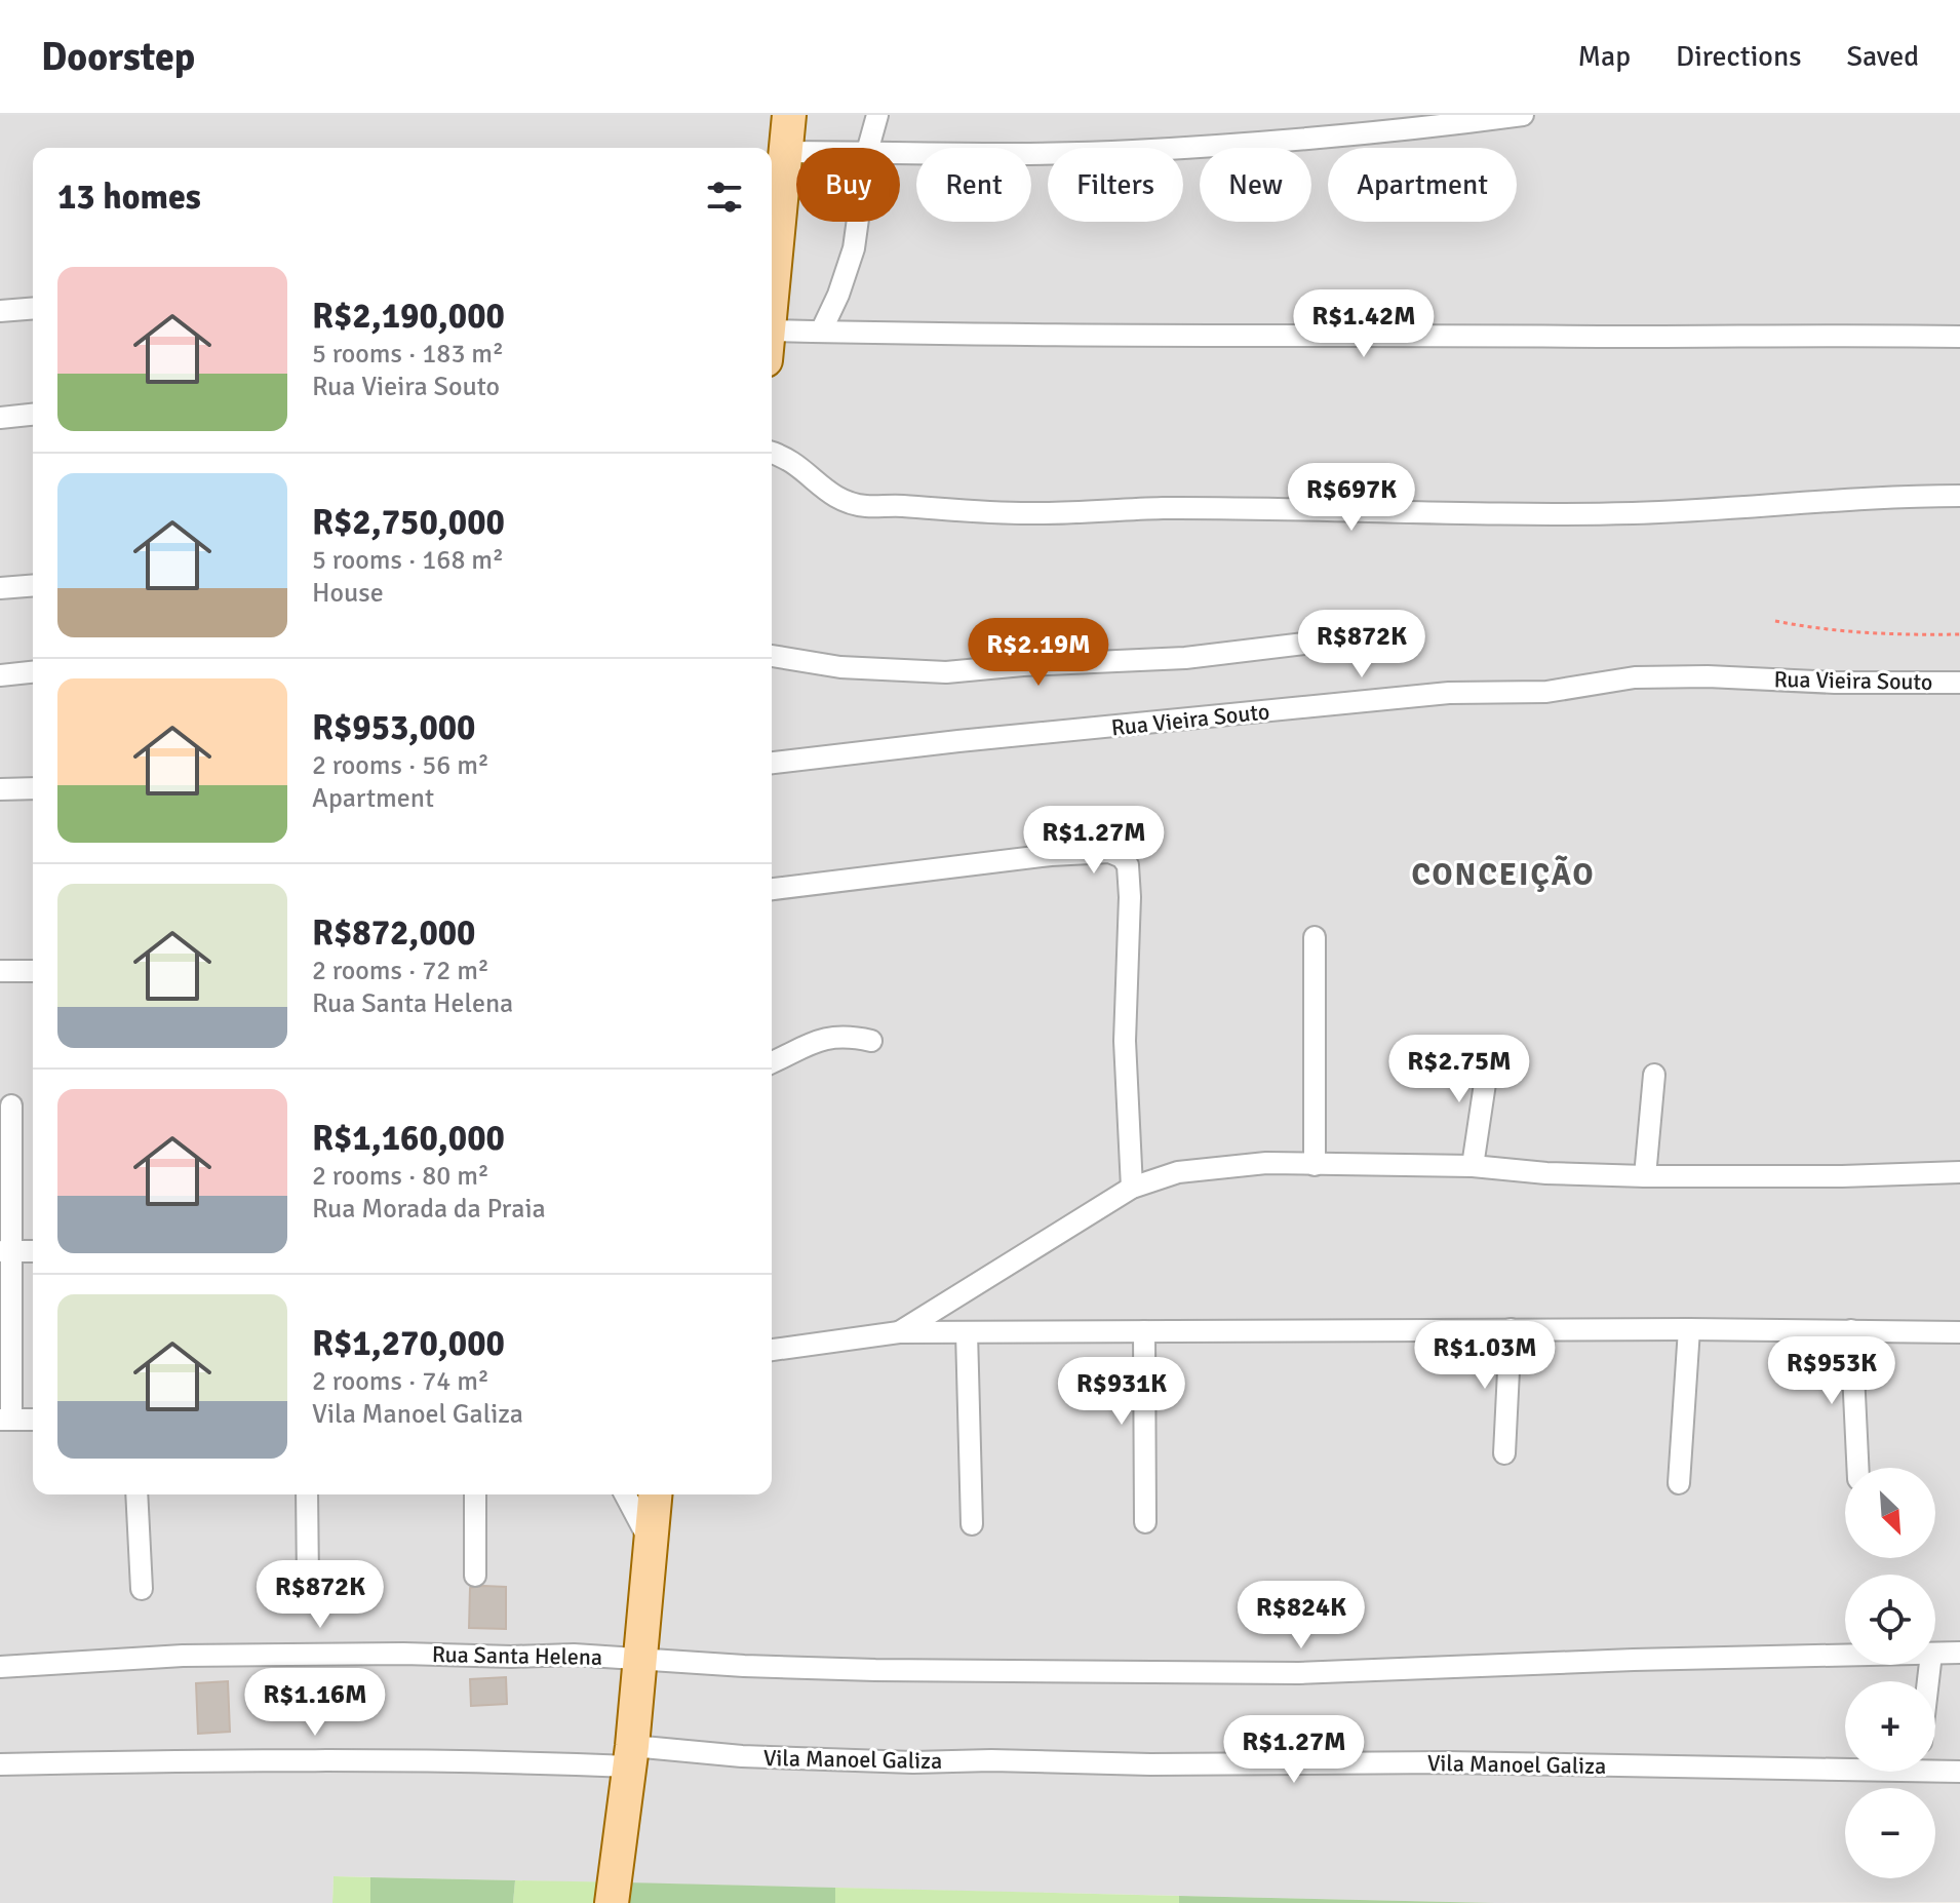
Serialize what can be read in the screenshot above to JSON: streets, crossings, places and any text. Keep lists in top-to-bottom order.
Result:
{
  "streets": {
    "street": ["Rua Vieira Souto", "Rua Santa Helena", "Vila Manoel Galiza"]
  },
  "districts": ["CONCEIÇÃO"],
  "north": "bottom right",
  "page": {
    "header": "Doorstep",
    "nav": ["Map", "Directions", "Saved"],
    "chip": [
      "Buy",
      "Rent",
      "Filters",
      "New",
      "Apartment"
    ],
    "heading": "13 homes",
    "list": [
      {
        "name": "R$2,190,000",
        "note": "5 rooms · 183 m² · Rua Vieira Souto"
      },
      {
        "name": "R$2,750,000",
        "note": "5 rooms · 168 m² · House"
      },
      {
        "name": "R$953,000",
        "note": "2 rooms · 56 m² · Apartment"
      },
      {
        "name": "R$872,000",
        "note": "2 rooms · 72 m² · Rua Santa Helena"
      },
      {
        "name": "R$1,160,000",
        "note": "2 rooms · 80 m² · Rua Morada da Praia"
      },
      {
        "name": "R$1,270,000",
        "note": "2 rooms · 74 m² · Vila Manoel Galiza"
      }
    ],
    "price": [
      "R$1.42M",
      "R$697K",
      "R$872K",
      "R$2.19M",
      "R$1.27M",
      "R$2.75M",
      "R$1.03M",
      "R$953K",
      "R$931K",
      "R$872K",
      "R$824K",
      "R$1.16M",
      "R$1.27M"
    ],
    "map_buttons": ["+", "−"]
  }
}
